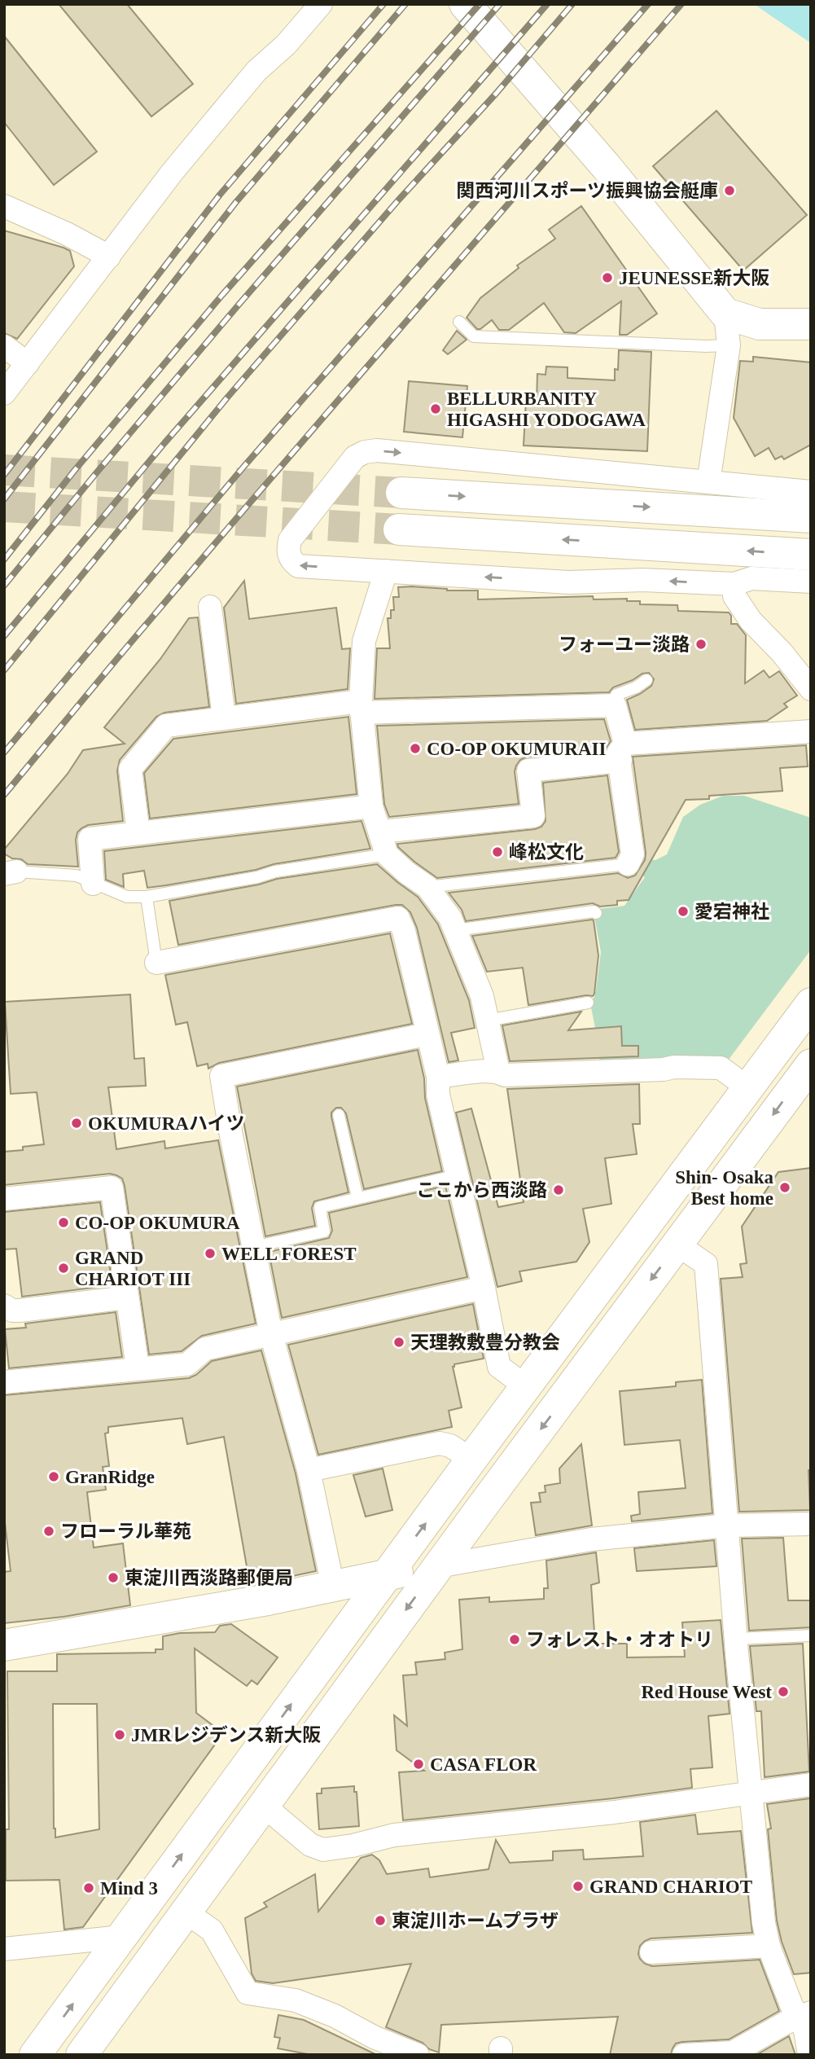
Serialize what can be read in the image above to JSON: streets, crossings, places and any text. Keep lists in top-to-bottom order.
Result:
{
  "places": [
    "関西河川スポーツ振興協会艇庫",
    "JEUNESSE新大阪",
    "BELLURBANITY HIGASHI YODOGAWA",
    "フォーユー淡路",
    "CO-OP OKUMURAII",
    "峰松文化",
    "愛宕神社",
    "OKUMURAハイツ",
    "Shin- Osaka Best home",
    "ここから西淡路",
    "CO-OP OKUMURA",
    "WELL FOREST",
    "GRAND CHARIOT III",
    "天理教敷豊分教会",
    "GranRidge",
    "フローラル華苑",
    "東淀川西淡路郵便局",
    "フォレスト・オオトリ",
    "Red House West",
    "JMRレジデンス新大阪",
    "CASA FLOR",
    "GRAND CHARIOT",
    "Mind 3",
    "東淀川ホームプラザ"
  ]
}
